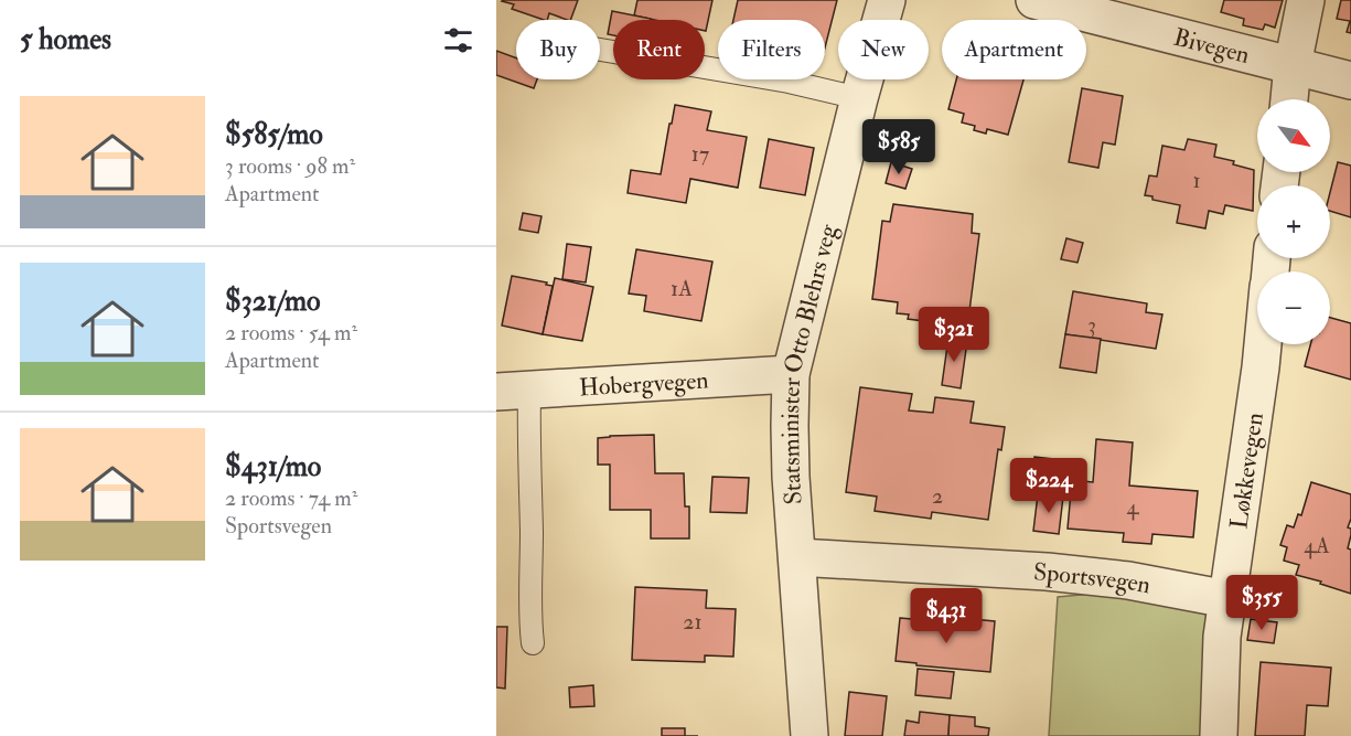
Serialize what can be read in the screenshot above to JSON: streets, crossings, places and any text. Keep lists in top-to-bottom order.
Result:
{
  "streets": {
    "street": [
      "Bivegen",
      "Statsminister Otto Blehrs veg",
      "Hobergvegen",
      "Løkkevegen",
      "Sportsvegen"
    ]
  },
  "crossings": [
    ["Statsminister Otto Blehrs veg", "Hobergvegen"],
    ["Statsminister Otto Blehrs veg", "Sportsvegen"],
    ["Løkkevegen", "Sportsvegen"]
  ],
  "house_numbers": [
    "17",
    "1",
    "1A",
    "3",
    "2",
    "4",
    "4A",
    "21"
  ],
  "north": "bottom right",
  "page": {
    "heading": "5 homes",
    "chip": [
      "Buy",
      "Rent",
      "Filters",
      "New",
      "Apartment"
    ],
    "list": [
      {
        "name": "$585/mo",
        "note": "3 rooms · 98 m² · Apartment"
      },
      {
        "name": "$321/mo",
        "note": "2 rooms · 54 m² · Apartment"
      },
      {
        "name": "$431/mo",
        "note": "2 rooms · 74 m² · Sportsvegen"
      }
    ],
    "map_buttons": ["+", "−"],
    "price": [
      "$585",
      "$321",
      "$224",
      "$355",
      "$431"
    ]
  }
}
